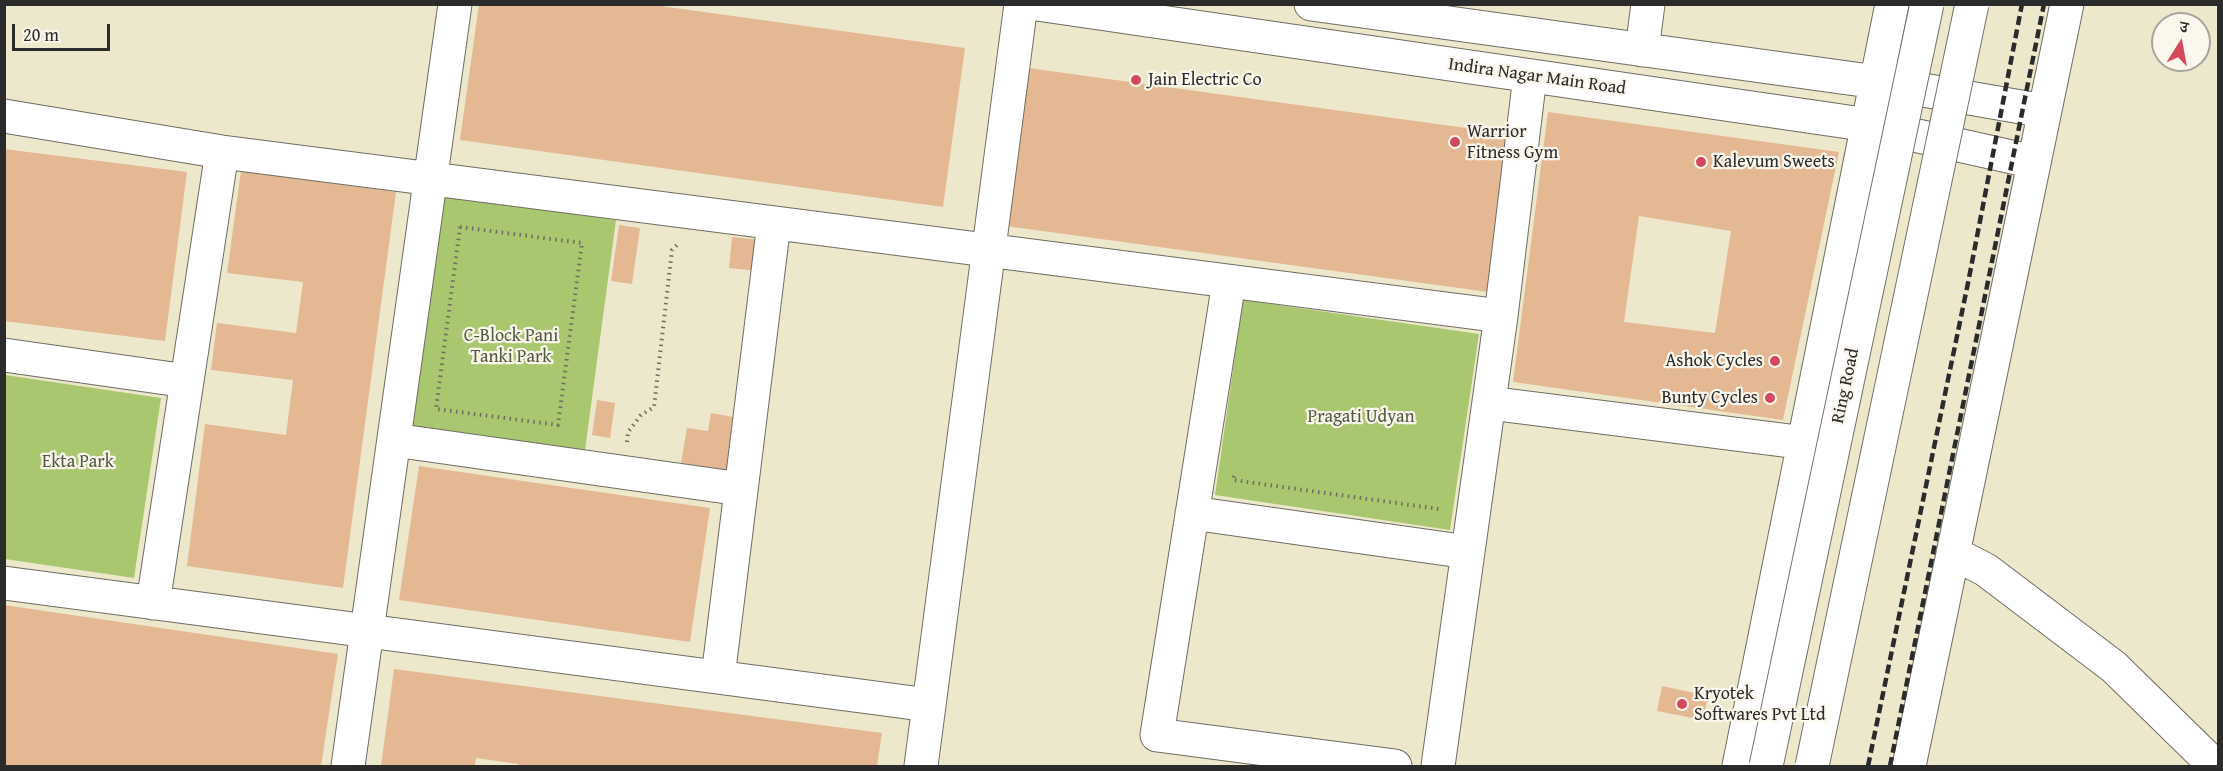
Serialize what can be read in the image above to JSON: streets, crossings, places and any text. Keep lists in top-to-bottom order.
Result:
{
  "streets": {
    "main road": ["Indira Nagar Main Road", "Ring Road"]
  },
  "parks": ["C-Block Pani Tanki Park", "Pragati Udyan", "Ekta Park"],
  "places": [
    "Jain Electric Co",
    "Warrior Fitness Gym",
    "Kalevum Sweets",
    "Ashok Cycles",
    "Bunty Cycles",
    "Kryotek Softwares Pvt Ltd"
  ],
  "scale_bar": "20 m",
  "north": "top"
}
